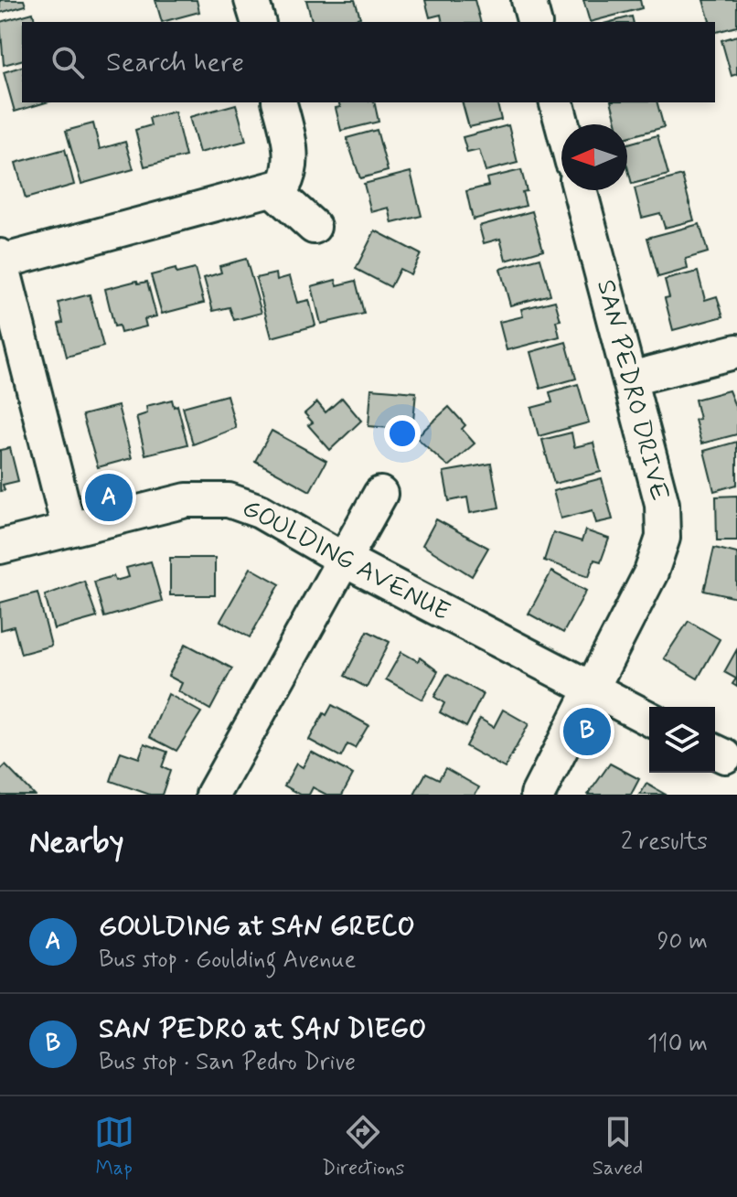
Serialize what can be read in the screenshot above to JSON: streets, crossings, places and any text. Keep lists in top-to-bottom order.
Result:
{
  "streets": {
    "street": ["SAN PEDRO DRIVE", "GOULDING AVENUE"]
  },
  "crossings": [
    ["SAN PEDRO DRIVE", "GOULDING AVENUE"]
  ],
  "north": "left",
  "page": {
    "search": "Search here",
    "pins": ["A", "B"],
    "heading": ["Nearby", "2 results"],
    "list": [
      {
        "mark": "A",
        "name": "GOULDING at SAN GRECO",
        "note": "Bus stop · Goulding Avenue",
        "value": "90 m"
      },
      {
        "mark": "B",
        "name": "SAN PEDRO at SAN DIEGO",
        "note": "Bus stop · San Pedro Drive",
        "value": "110 m"
      }
    ],
    "nav": ["Map", "Directions", "Saved"]
  }
}
